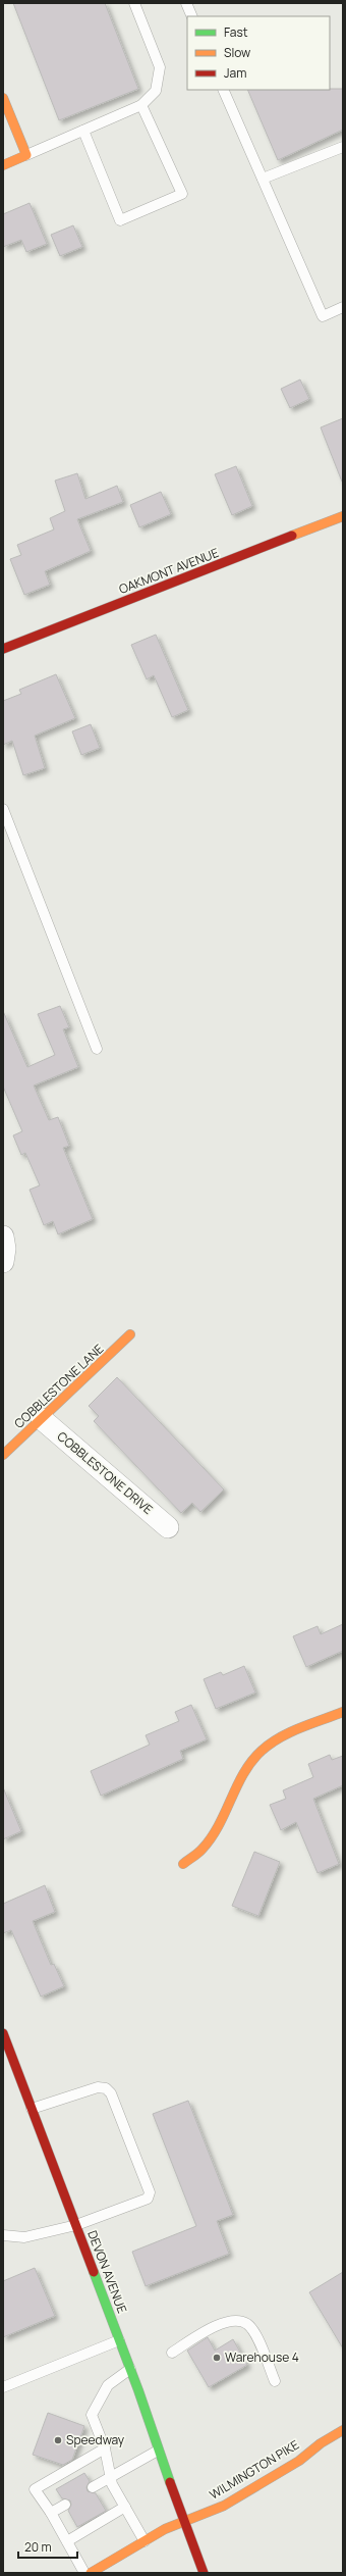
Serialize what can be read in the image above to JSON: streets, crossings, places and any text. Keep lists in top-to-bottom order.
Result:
{
  "streets": {
    "street": [
      "OAKMONT AVENUE",
      "COBBLESTONE LANE",
      "COBBLESTONE DRIVE",
      "DEVON AVENUE",
      "WILMINGTON PIKE"
    ]
  },
  "crossings": [
    ["COBBLESTONE LANE", "COBBLESTONE DRIVE"],
    ["DEVON AVENUE", "WILMINGTON PIKE"]
  ],
  "places": ["Warehouse 4", "Speedway"],
  "legend": ["Fast", "Slow", "Jam"],
  "scale_bar": "20 m"
}
